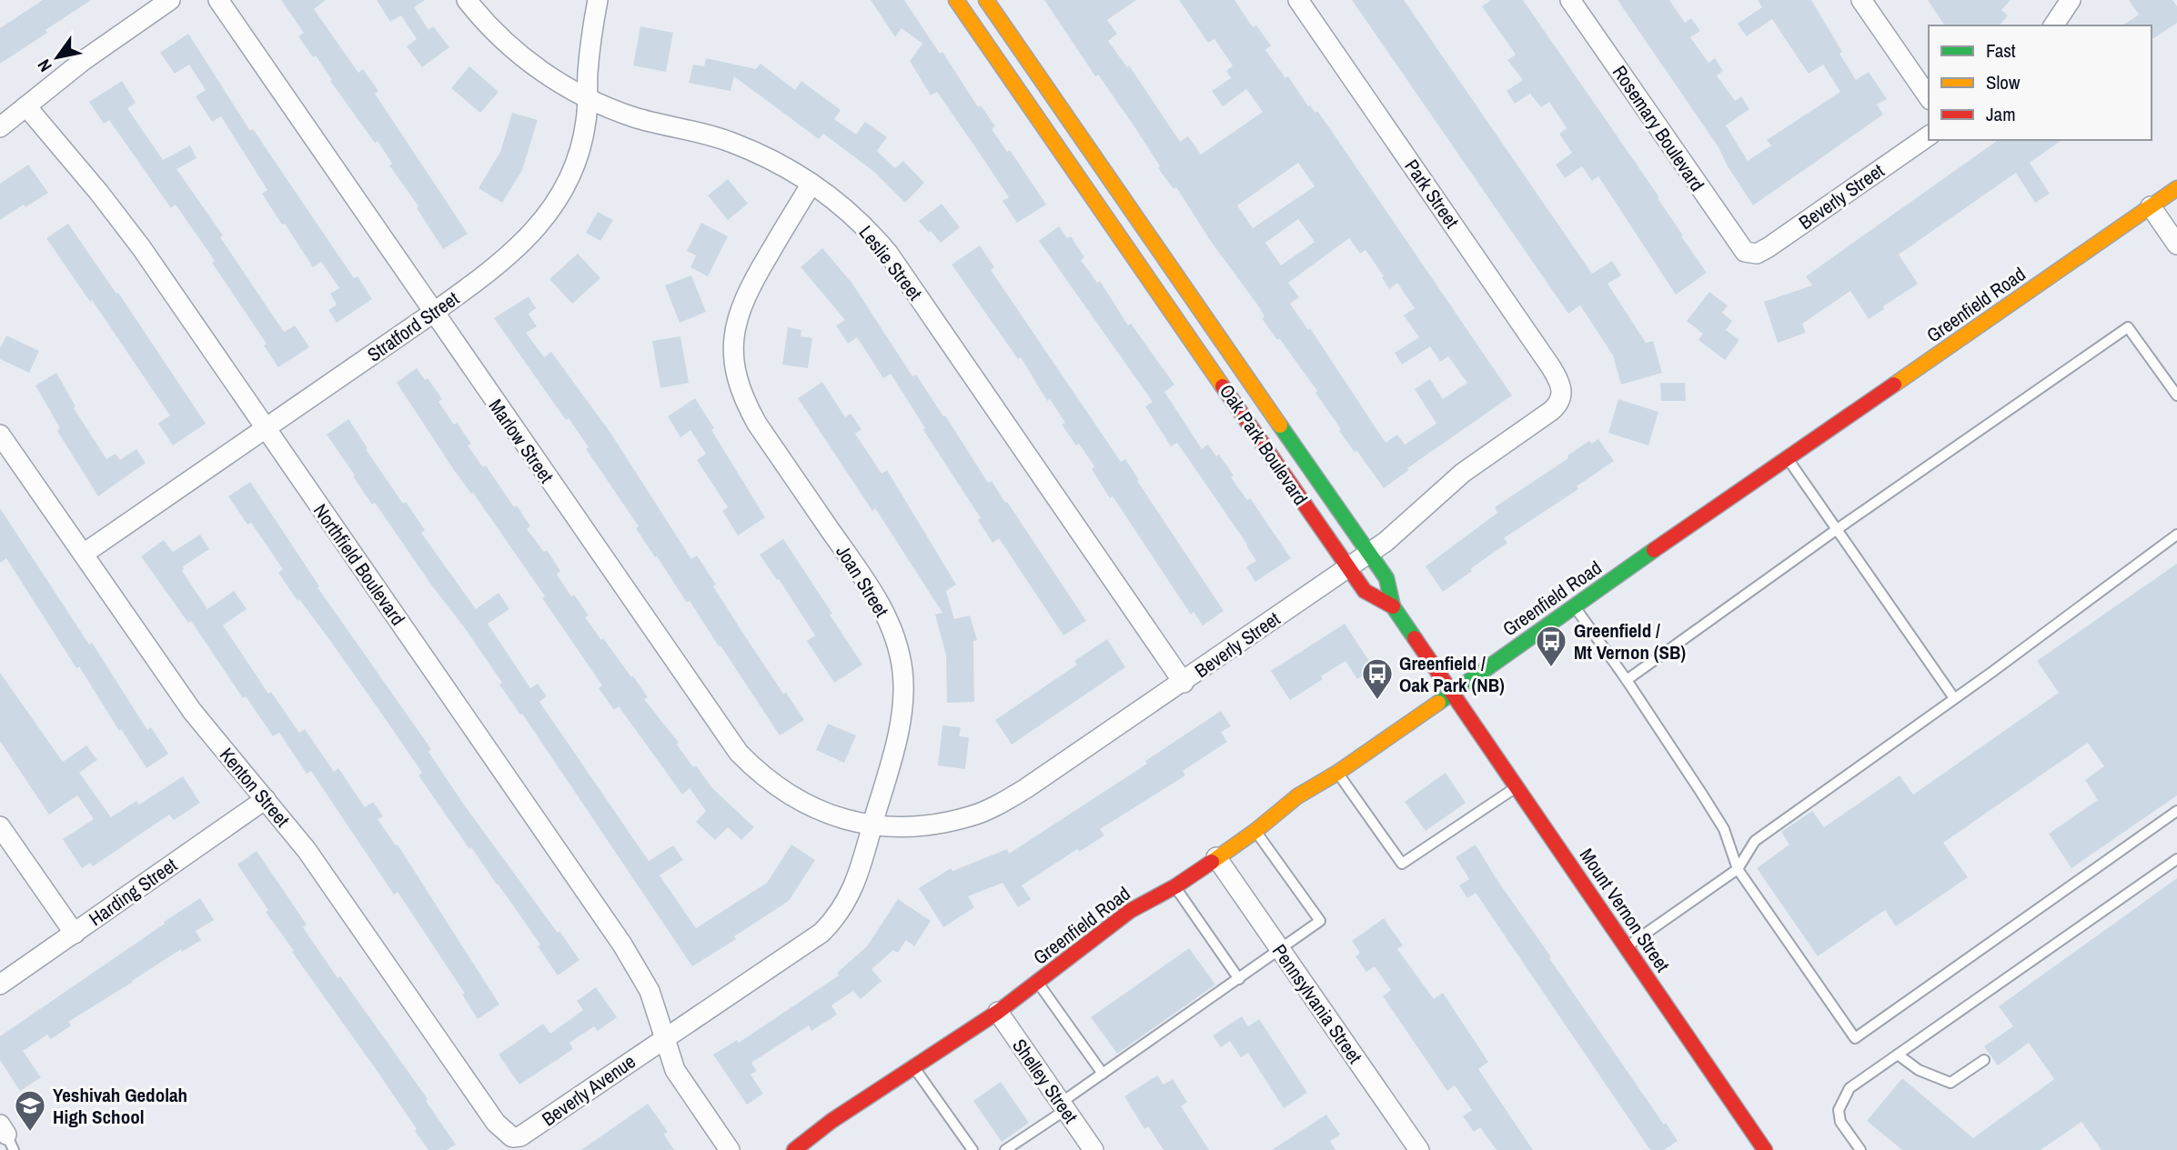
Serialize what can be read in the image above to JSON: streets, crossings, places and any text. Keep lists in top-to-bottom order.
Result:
{
  "streets": {
    "street": [
      "Rosemary Boulevard",
      "Park Street",
      "Beverly Street",
      "Leslie Street",
      "Greenfield Road",
      "Stratford Street",
      "Marlow Street",
      "Oak Park Boulevard",
      "Northfield Boulevard",
      "Joan Street",
      "Kenton Street",
      "Harding Street",
      "Mount Vernon Street",
      "Pennsylvania Street",
      "Shelley Street",
      "Beverly Avenue"
    ]
  },
  "crossings": [
    ["Rosemary Boulevard", "Beverly Street"],
    ["Park Street", "Beverly Street"],
    ["Beverly Street", "Leslie Street"],
    ["Beverly Street", "Marlow Street"],
    ["Beverly Street", "Oak Park Boulevard"],
    ["Beverly Street", "Joan Street"],
    ["Leslie Street", "Stratford Street"],
    ["Leslie Street", "Joan Street"],
    ["Greenfield Road", "Oak Park Boulevard"],
    ["Greenfield Road", "Mount Vernon Street"],
    ["Greenfield Road", "Pennsylvania Street"],
    ["Greenfield Road", "Shelley Street"],
    ["Stratford Street", "Marlow Street"],
    ["Stratford Street", "Northfield Boulevard"],
    ["Stratford Street", "Kenton Street"],
    ["Marlow Street", "Joan Street"],
    ["Oak Park Boulevard", "Mount Vernon Street"],
    ["Northfield Boulevard", "Joan Street"],
    ["Northfield Boulevard", "Beverly Avenue"],
    ["Joan Street", "Beverly Avenue"],
    ["Kenton Street", "Harding Street"],
    ["Kenton Street", "Beverly Avenue"]
  ],
  "places": {
    "bus stop": ["Greenfield / Mt Vernon (SB)", "Greenfield / Oak Park (NB)"],
    "school or university": ["Yeshivah Gedolah High School"]
  },
  "legend": ["Fast", "Slow", "Jam"],
  "north": "bottom left"
}
